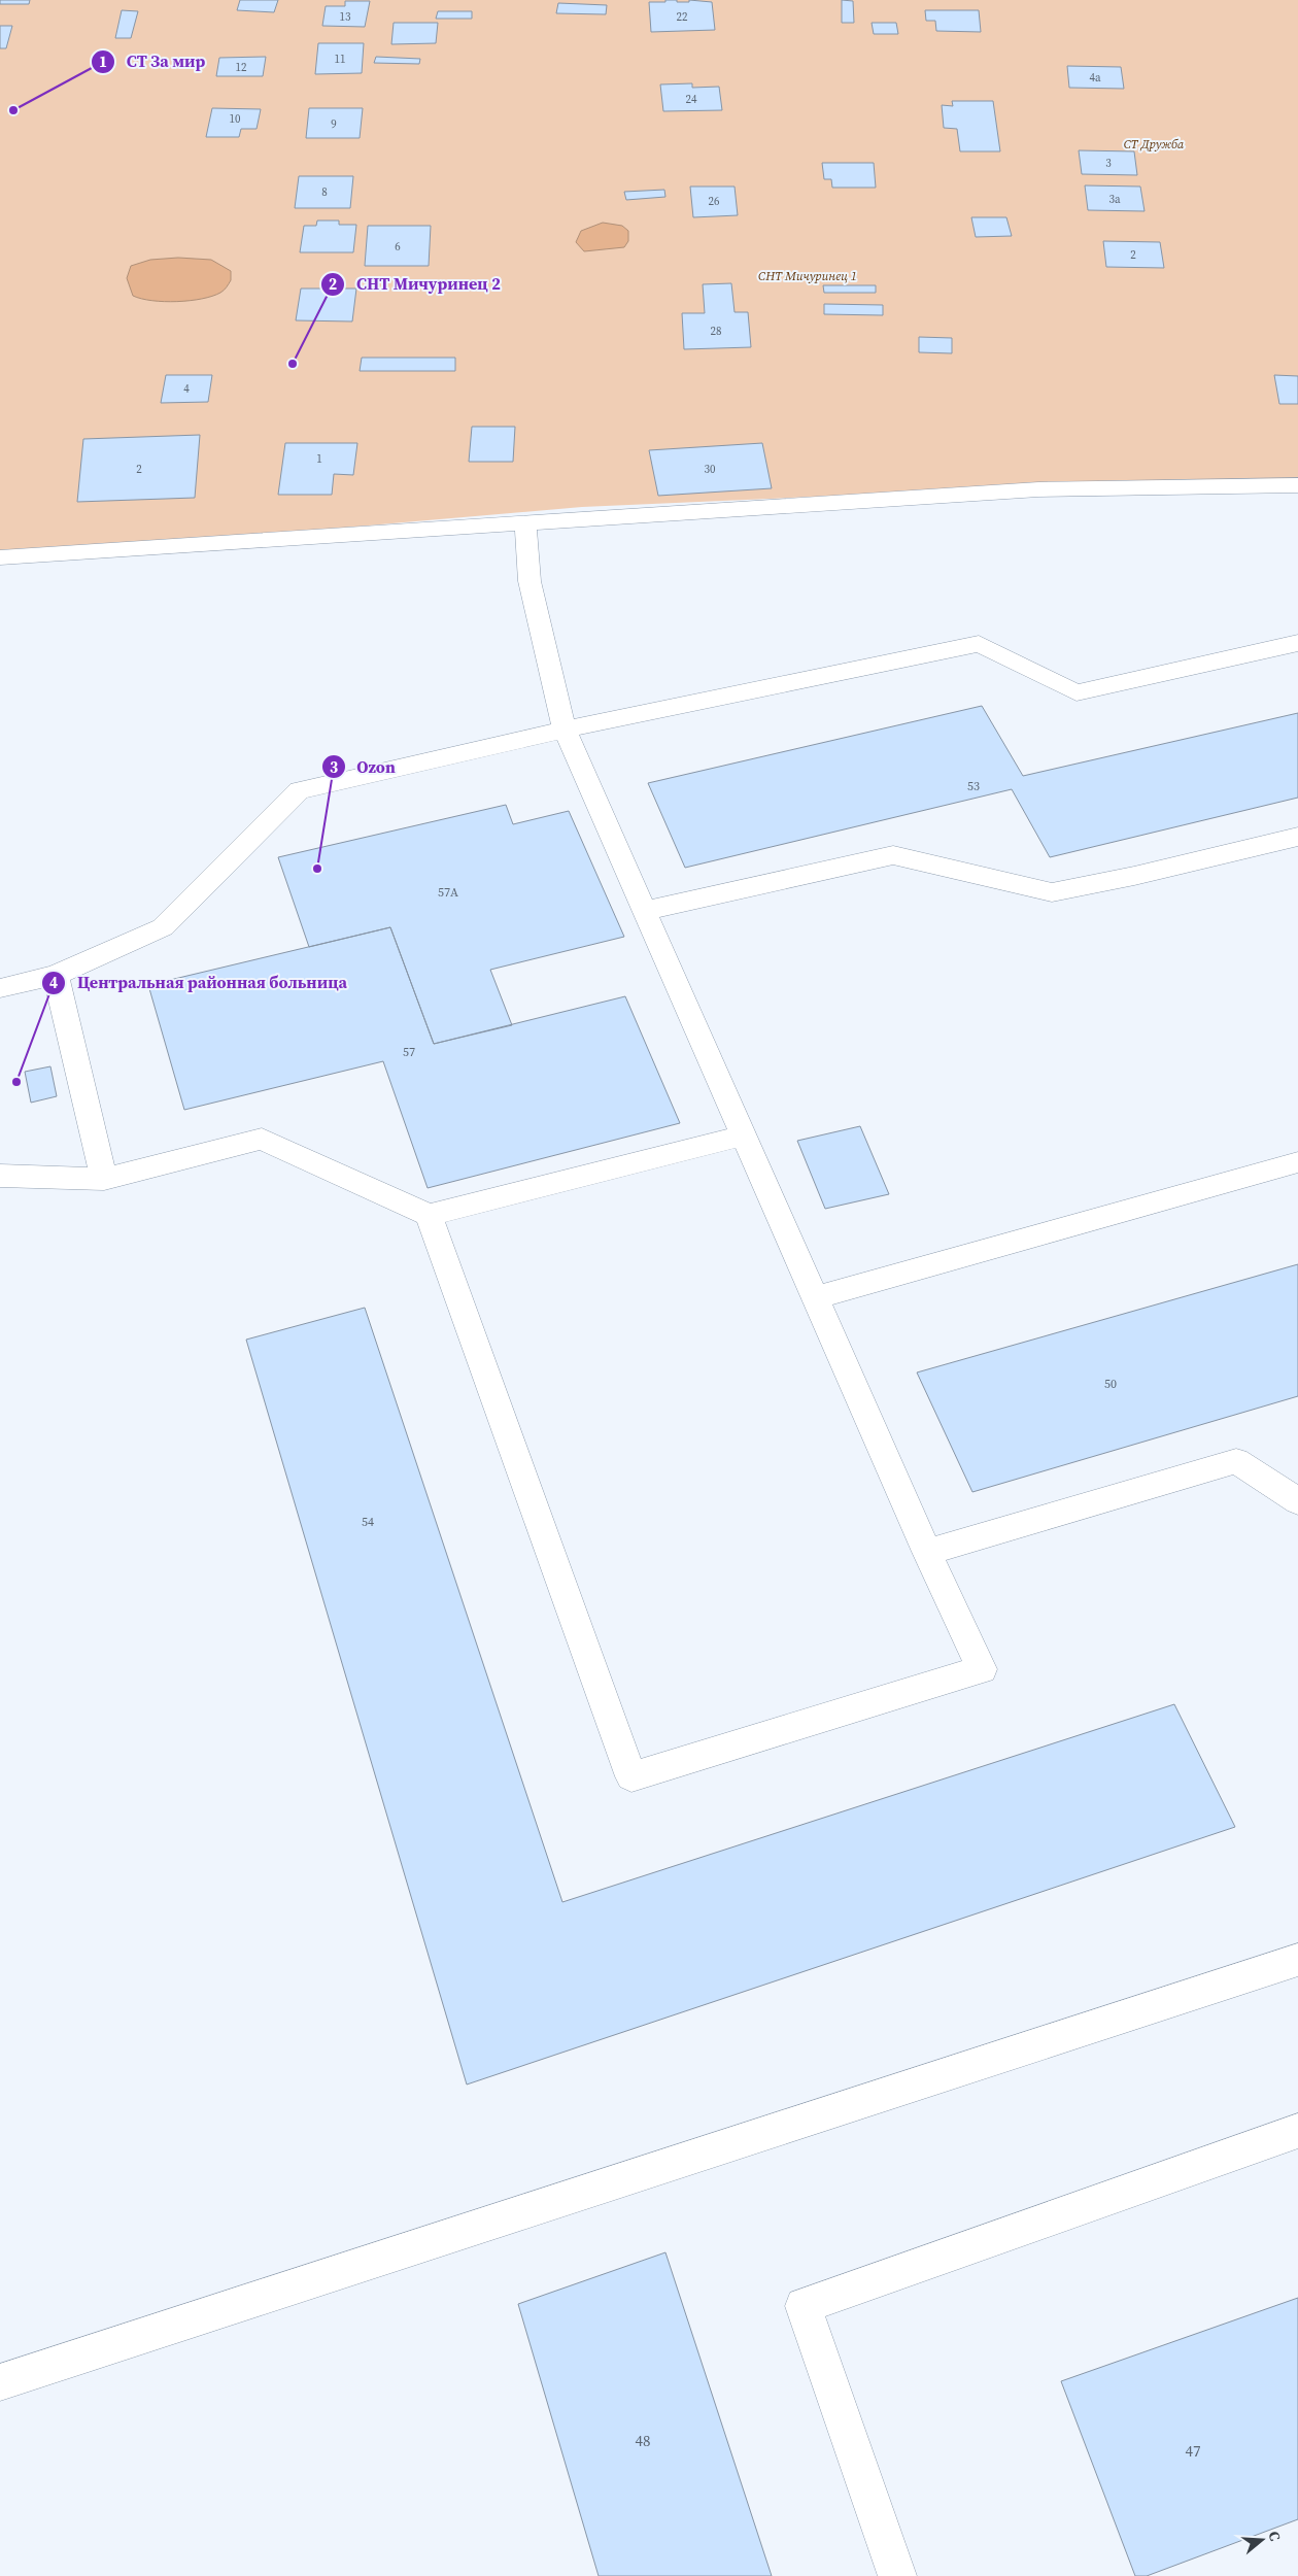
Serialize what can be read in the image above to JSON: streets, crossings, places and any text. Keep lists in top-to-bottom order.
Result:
{
  "parks": ["СТ Дружба", "СНТ Мичуринец 1"],
  "places": [
    "СТ За мир",
    "СНТ Мичуринец 2",
    "Ozon",
    "Центральная районная больница"
  ],
  "house_numbers": [
    "13",
    "22",
    "11",
    "12",
    "4а",
    "24",
    "10",
    "9",
    "3",
    "8",
    "3а",
    "26",
    "6",
    "2",
    "28",
    "4",
    "1",
    "2",
    "30",
    "53",
    "57А",
    "57",
    "50",
    "54",
    "48",
    "47"
  ],
  "north": "right"
}
